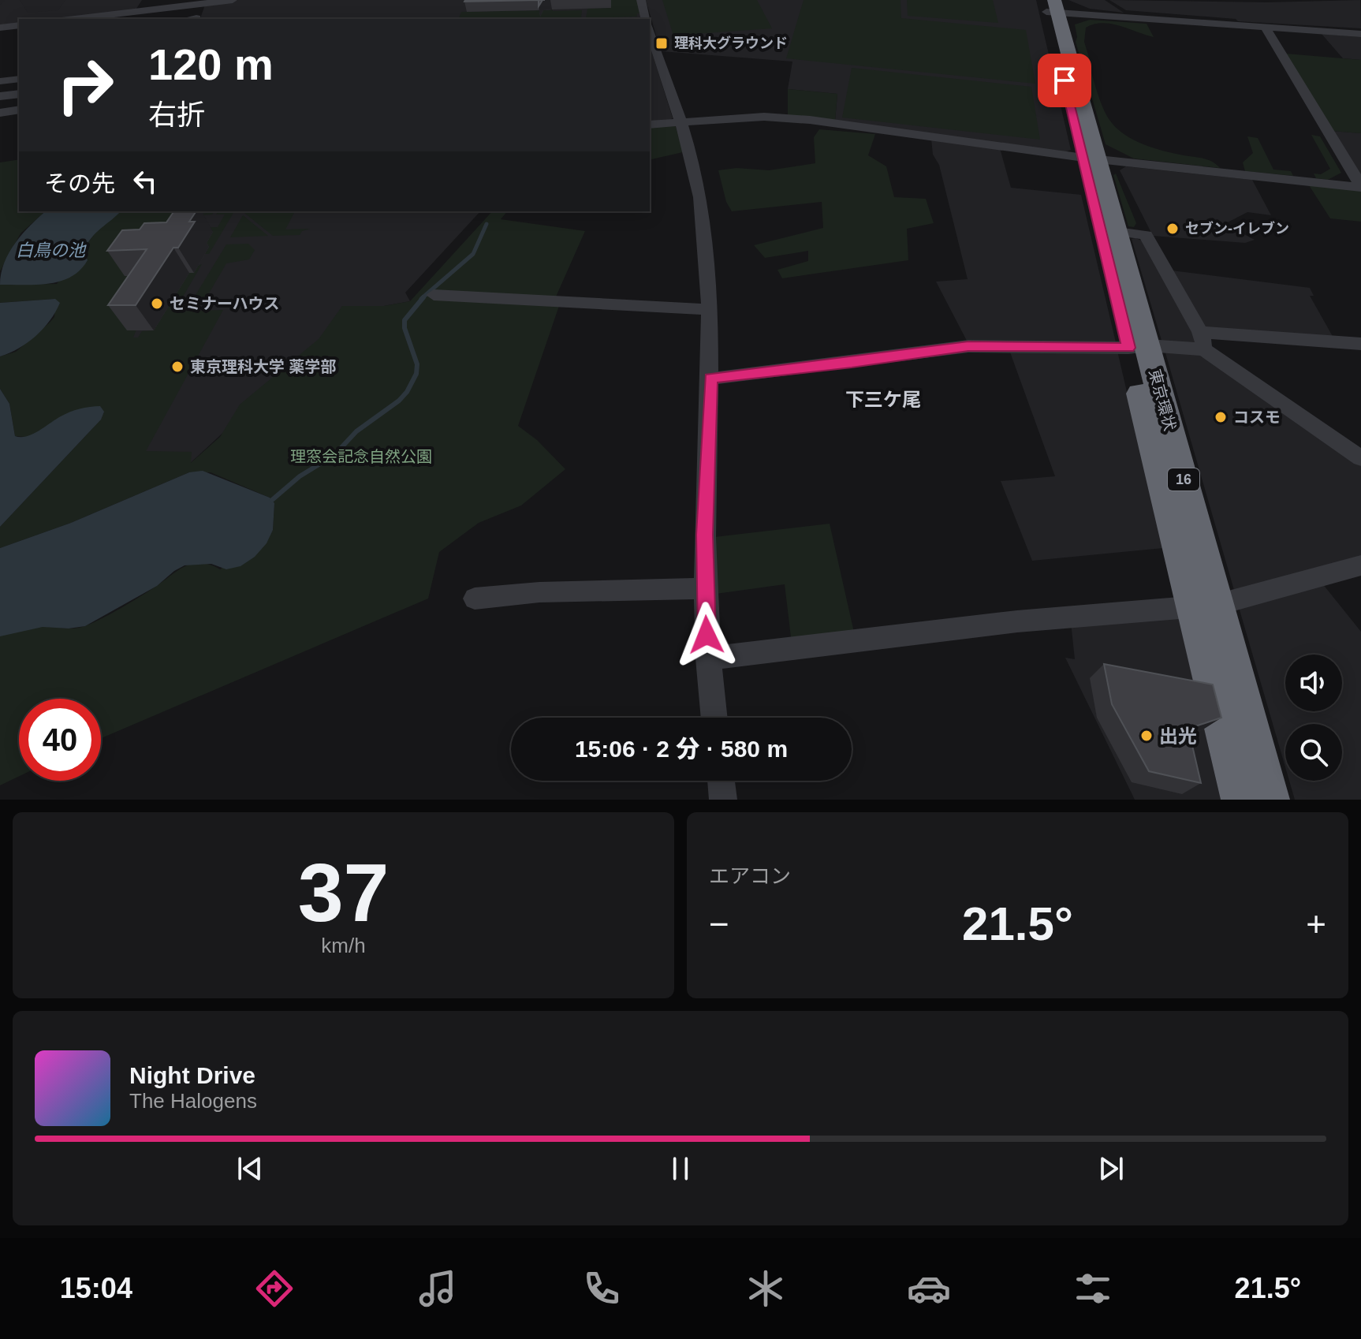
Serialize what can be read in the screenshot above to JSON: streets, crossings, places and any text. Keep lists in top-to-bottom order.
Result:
{
  "streets": {
    "highway": ["東京環状", "16"]
  },
  "districts": ["下三ケ尾"],
  "water": ["白鳥の池"],
  "parks": ["理窓会記念自然公園"],
  "places": {
    "transit": ["理科大グラウンド"],
    "other": [
      "セブン-イレブン",
      "セミナーハウス",
      "東京理科大学 薬学部",
      "コスモ",
      "出光"
    ]
  },
  "page": {
    "turn": ["120 m", "右折"],
    "then": "その先",
    "limit": "40",
    "trip": "15:06 · 2 分 · 580 m",
    "tile": [
      ["37", "km/h"],
      "エアコン"
    ],
    "heat": ["−", "21.5°", "+"],
    "song": ["Night Drive", "The Halogens"],
    "tabs": ["15:04", "21.5°"]
  }
}
